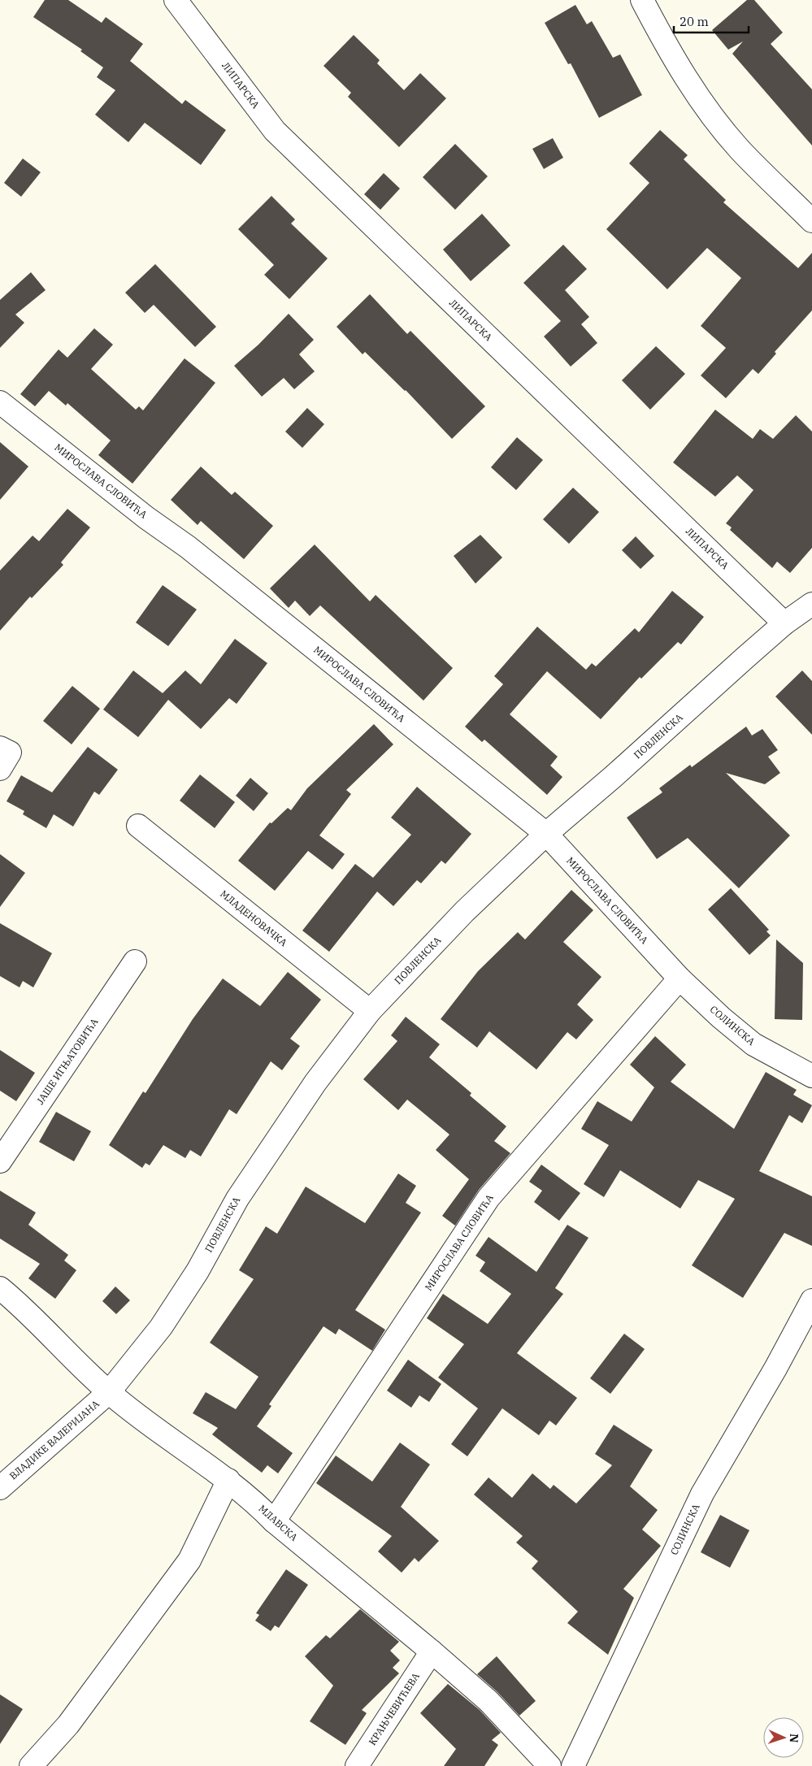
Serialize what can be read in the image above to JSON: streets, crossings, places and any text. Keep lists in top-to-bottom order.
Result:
{
  "streets": {
    "street": [
      "ЛИПАРСКА",
      "МИРОСЛАВА СЛОВИЋА",
      "ПОВЛЕНСКА",
      "МЛАДЕНОВАЧКА",
      "СОЛИНСКА",
      "ЈАШЕ ИГЊАТОВИЋА",
      "ВЛАДИКЕ ВАЛЕРИЈАНА",
      "МЛАВСКА",
      "КРАЊЧЕВИЋЕВА"
    ]
  },
  "crossings": [
    ["ЛИПАРСКА", "ПОВЛЕНСКА"],
    ["МИРОСЛАВА СЛОВИЋА", "ПОВЛЕНСКА"],
    ["МИРОСЛАВА СЛОВИЋА", "СОЛИНСКА"],
    ["МИРОСЛАВА СЛОВИЋА", "МЛАВСКА"],
    ["ПОВЛЕНСКА", "МЛАДЕНОВАЧКА"],
    ["ПОВЛЕНСКА", "ВЛАДИКЕ ВАЛЕРИЈАНА"],
    ["ПОВЛЕНСКА", "МЛАВСКА"],
    ["ВЛАДИКЕ ВАЛЕРИЈАНА", "МЛАВСКА"],
    ["МЛАВСКА", "КРАЊЧЕВИЋЕВА"]
  ],
  "scale_bar": "20 m",
  "north": "right"
}
